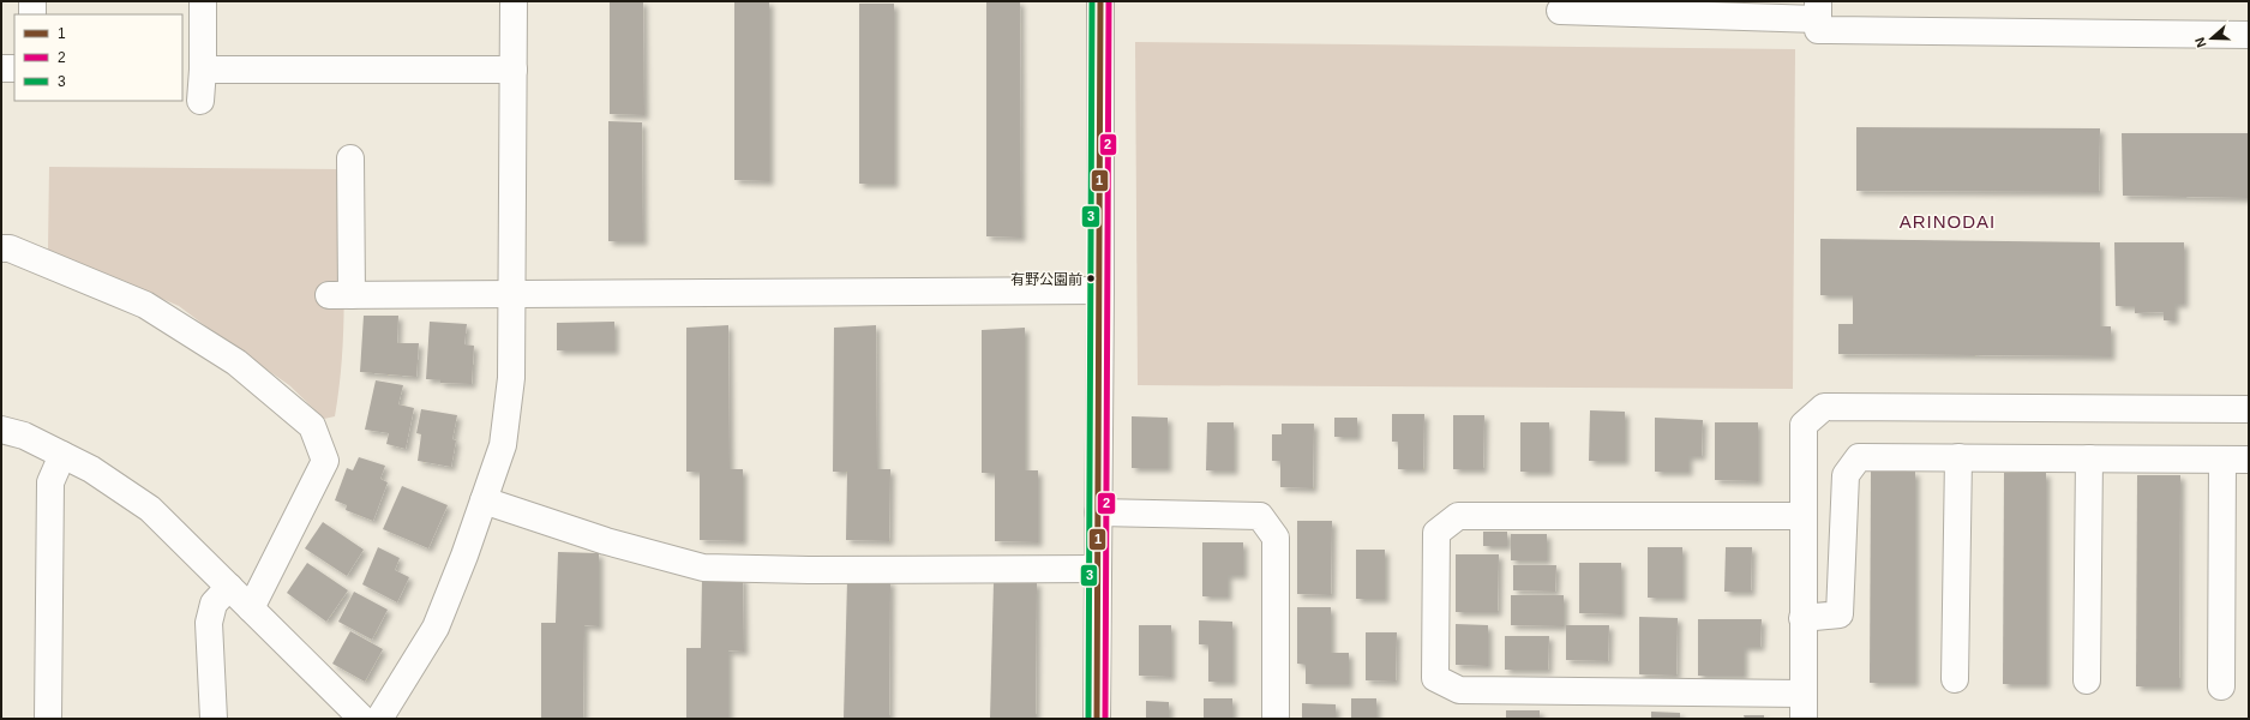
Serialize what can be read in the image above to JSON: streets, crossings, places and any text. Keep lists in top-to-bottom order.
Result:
{
  "districts": ["ARINODAI"],
  "places": ["有野公園前"],
  "lines": ["transit line 1", "transit line 2", "transit line 3"],
  "legend": ["1", "2", "3"],
  "north": "left"
}
